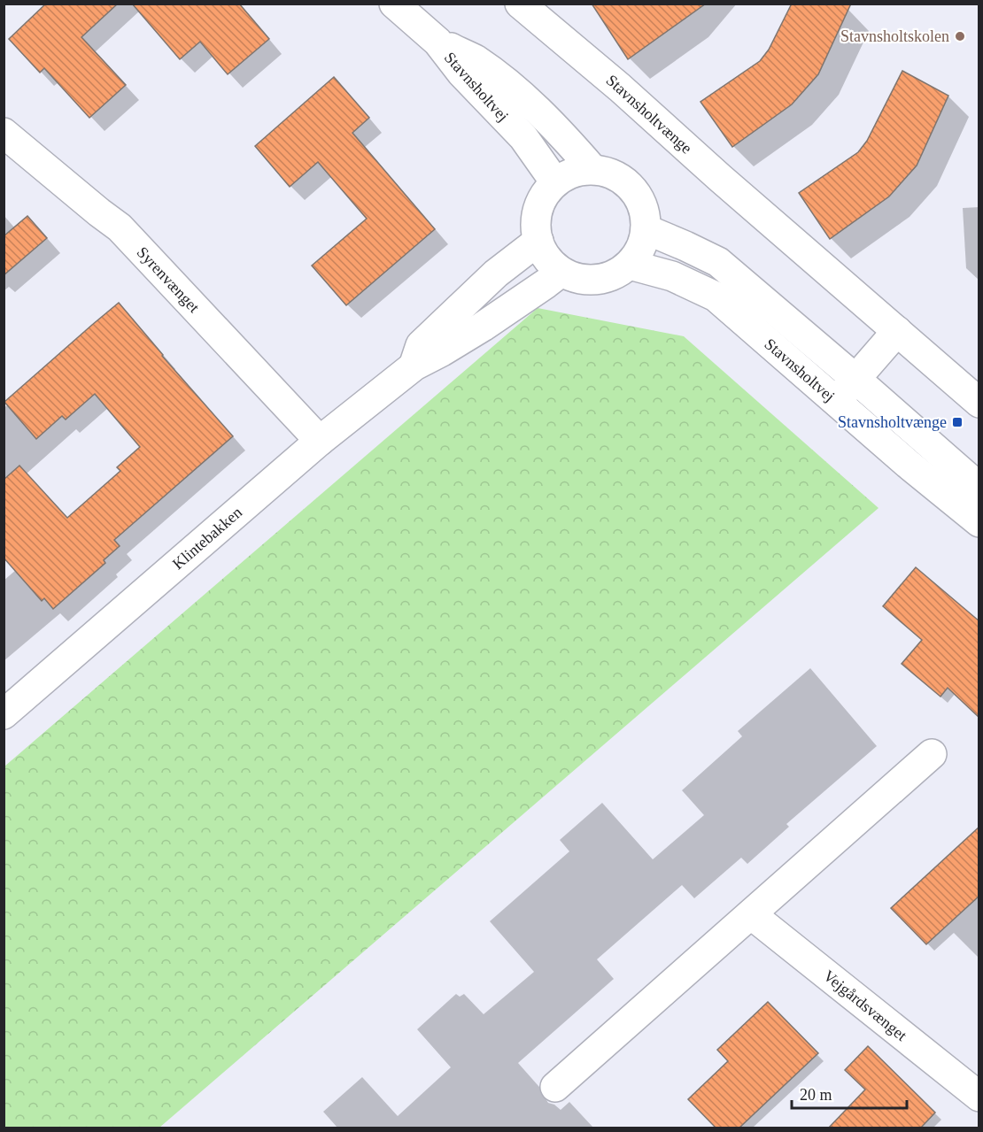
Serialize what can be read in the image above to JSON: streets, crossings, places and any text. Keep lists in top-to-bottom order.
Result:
{
  "streets": {
    "street": [
      "Stavnsholtvej",
      "Stavnsholtvænge",
      "Syrenvænget",
      "Klintebakken",
      "Vejgårdsvænget"
    ]
  },
  "crossings": [
    ["Stavnsholtvej", "Klintebakken"],
    ["Syrenvænget", "Klintebakken"]
  ],
  "places": {
    "other": ["Stavnsholtskolen"],
    "transit": ["Stavnsholtvænge"]
  },
  "scale_bar": "20 m"
}
